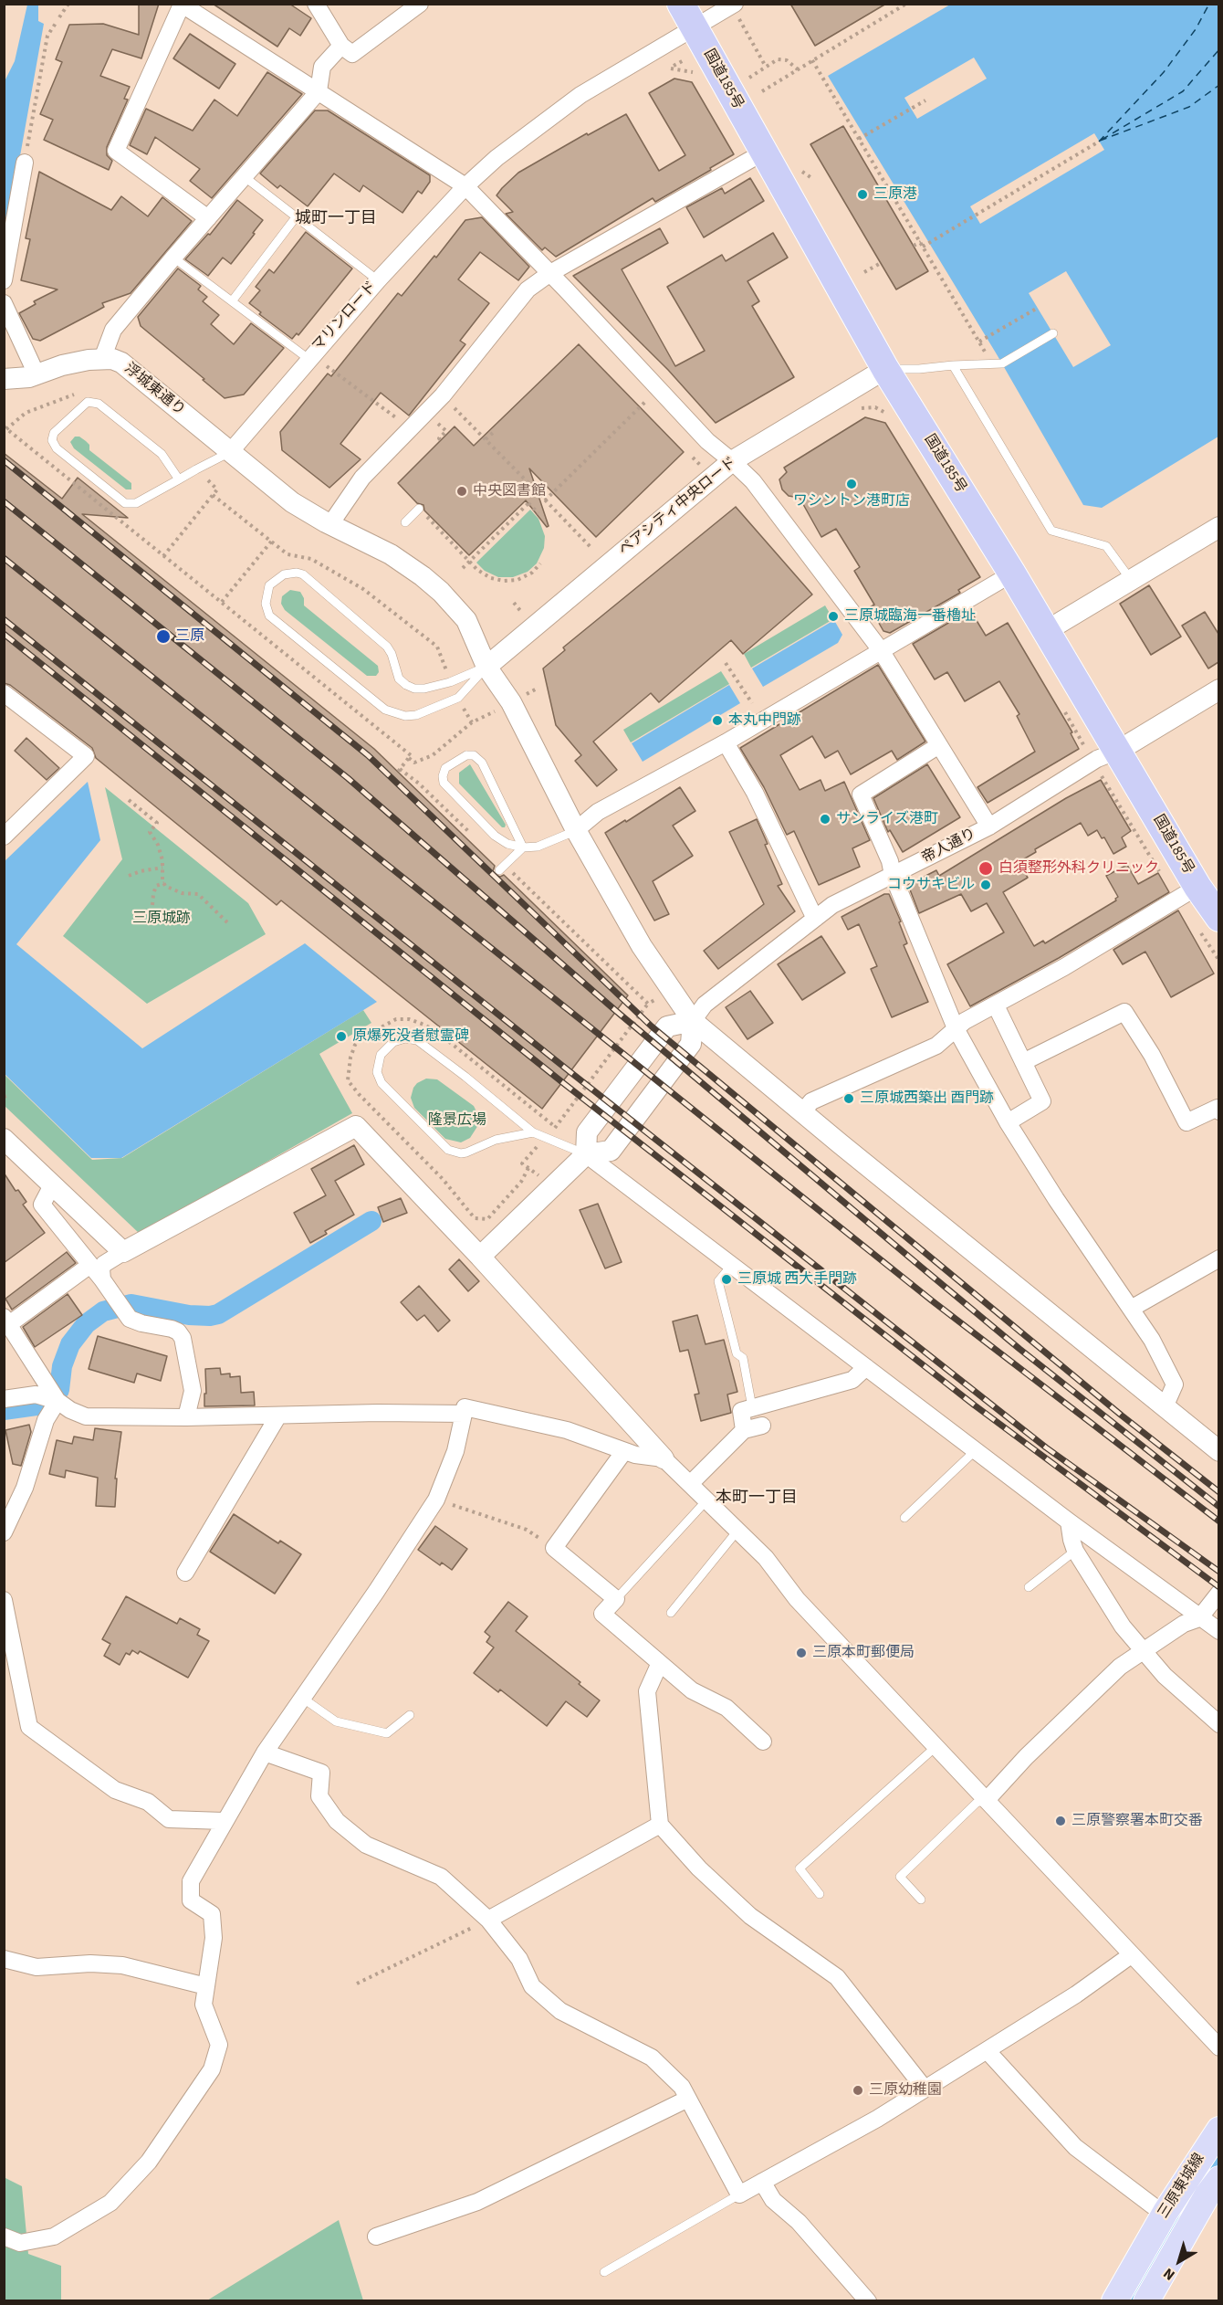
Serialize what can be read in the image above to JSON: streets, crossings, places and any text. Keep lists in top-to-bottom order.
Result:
{
  "streets": {
    "highway": ["国道185号"],
    "main road": ["三原東城線"],
    "street": [
      "マリンロード",
      "浮城東通り",
      "ペアシティ中央ロード",
      "帝人通り"
    ]
  },
  "crossings": [
    ["国道185号", "マリンロード"],
    ["国道185号", "ペアシティ中央ロード"],
    ["国道185号", "帝人通り"],
    ["マリンロード", "浮城東通り"],
    ["浮城東通り", "ペアシティ中央ロード"],
    ["浮城東通り", "帝人通り"]
  ],
  "districts": ["城町一丁目", "本町一丁目"],
  "parks": ["三原城跡", "隆景広場"],
  "places": [
    "三原港",
    "ワシントン港町店",
    "中央図書館",
    "三原城臨海一番櫓址",
    "三原",
    "本丸中門跡",
    "サンライズ港町",
    "白須整形外科クリニック",
    "コウサキビル",
    "原爆死没者慰霊碑",
    "三原城西築出 酉門跡",
    "三原城 西大手門跡",
    "三原本町郵便局",
    "三原警察署本町交番",
    "三原幼稚園"
  ],
  "north": "bottom left"
}
